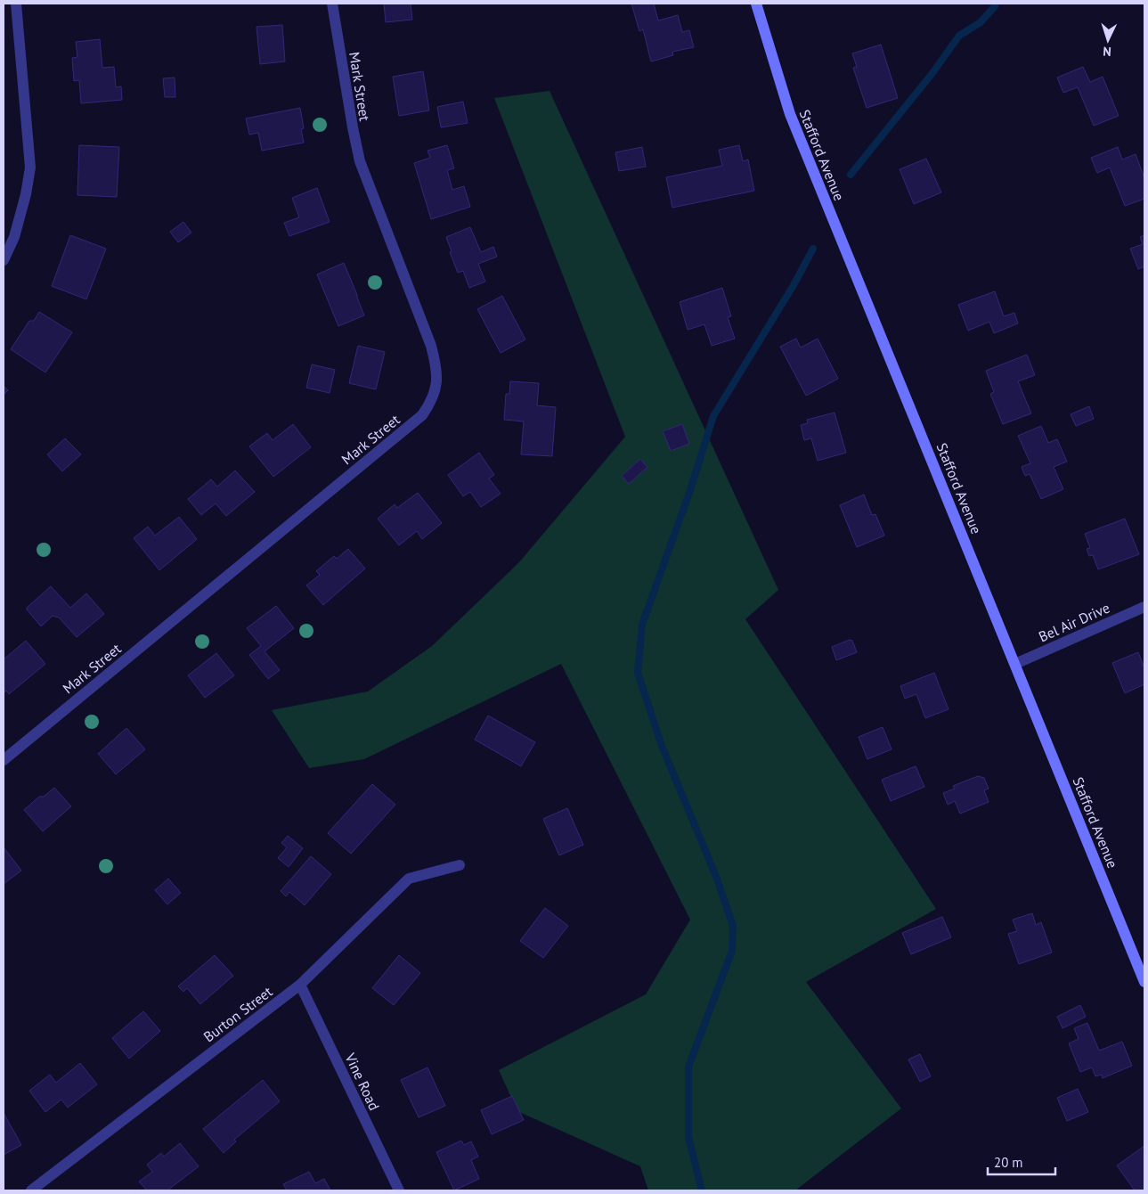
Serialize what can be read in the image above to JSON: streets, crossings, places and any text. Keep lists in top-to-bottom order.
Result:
{
  "streets": {
    "main road": ["Stafford Avenue"],
    "street": [
      "Mark Street",
      "Bel Air Drive",
      "Burton Street",
      "Vine Road"
    ]
  },
  "crossings": [
    ["Stafford Avenue", "Bel Air Drive"],
    ["Burton Street", "Vine Road"]
  ],
  "scale_bar": "20 m",
  "north": "bottom"
}
